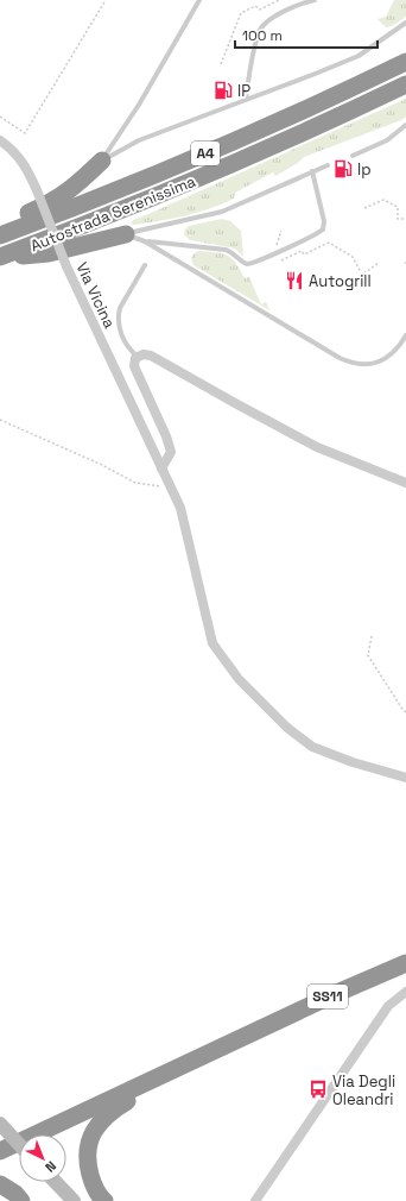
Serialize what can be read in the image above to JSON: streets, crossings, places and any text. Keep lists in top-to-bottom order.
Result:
{
  "streets": {
    "highway": ["A4", "Autostrada Serenissima", "SS11"],
    "street": ["Via Vicina"]
  },
  "places": {
    "fuel station": ["IP", "Ip"],
    "restaurant": ["Autogrill"],
    "bus stop": ["Via Degli Oleandri"]
  },
  "scale_bar": "100 m",
  "north": "bottom right"
}
